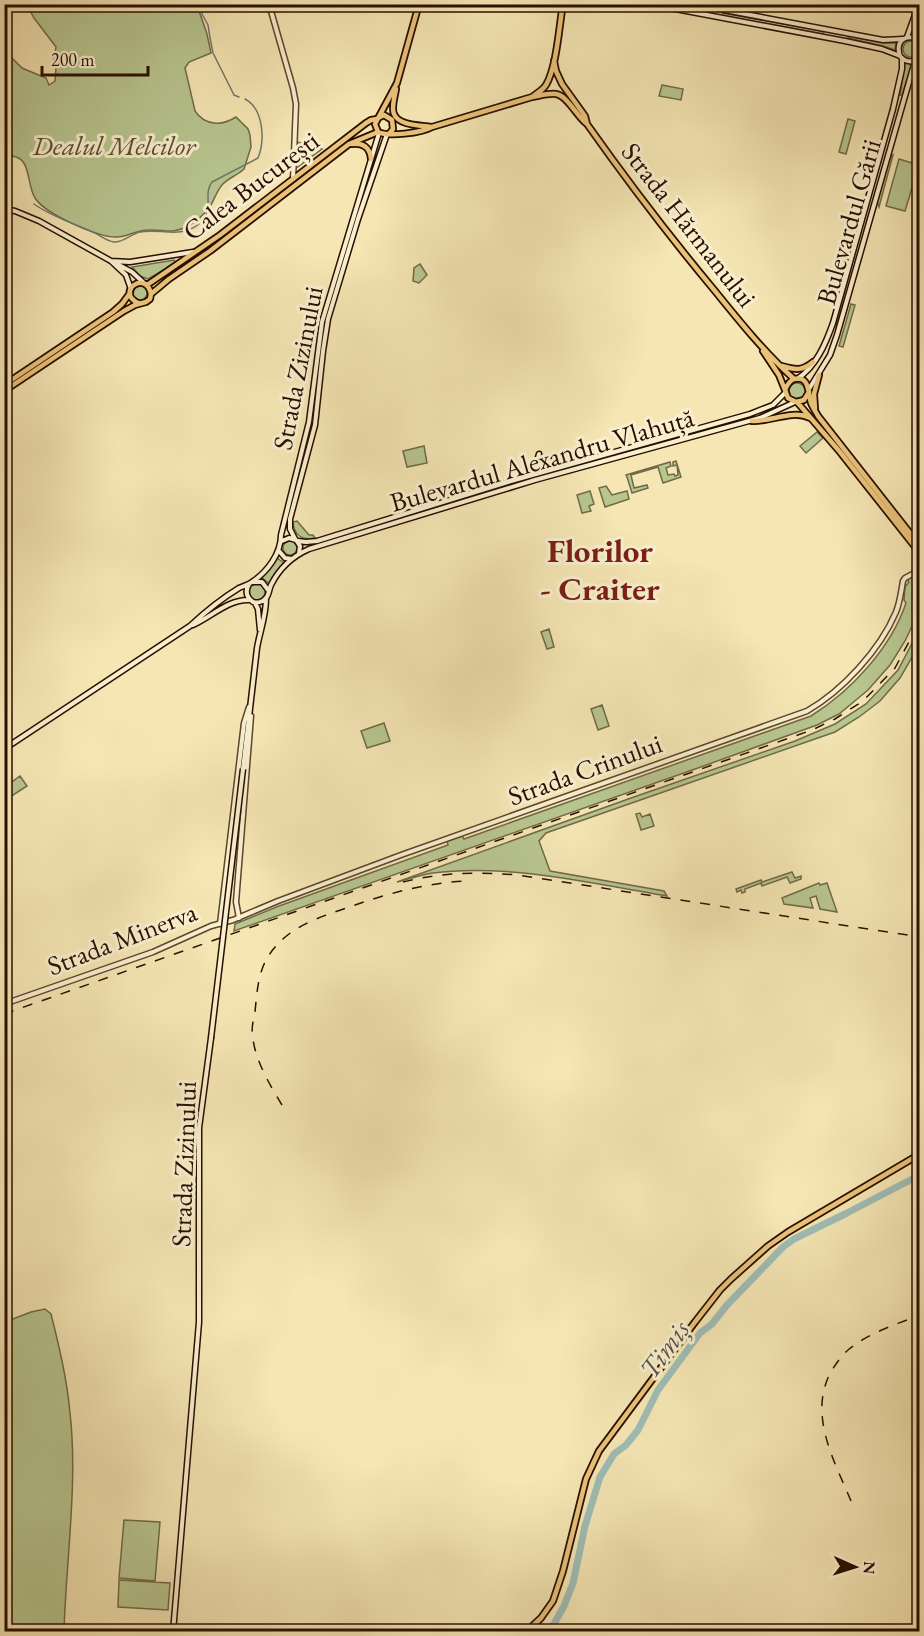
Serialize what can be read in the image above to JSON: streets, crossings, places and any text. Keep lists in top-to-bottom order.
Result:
{
  "streets": {
    "main road": [
      "Calea București",
      "Bulevardul Gării",
      "Strada Hărmanului",
      "Strada Zizinului",
      "Bulevardul Alexandru Vlahuță",
      "Strada Crinului",
      "Strada Minerva"
    ]
  },
  "crossings": [
    ["Calea București", "Strada Zizinului"],
    ["Bulevardul Gării", "Strada Hărmanului"],
    ["Bulevardul Gării", "Bulevardul Alexandru Vlahuță"],
    ["Strada Hărmanului", "Bulevardul Alexandru Vlahuță"],
    ["Strada Zizinului", "Bulevardul Alexandru Vlahuță"],
    ["Strada Zizinului", "Strada Crinului"],
    ["Strada Zizinului", "Strada Minerva"],
    ["Strada Crinului", "Strada Minerva"]
  ],
  "districts": ["Florilor - Craiter"],
  "water": ["Timiș"],
  "parks": ["Dealul Melcilor"],
  "scale_bar": "200 m",
  "north": "right"
}
